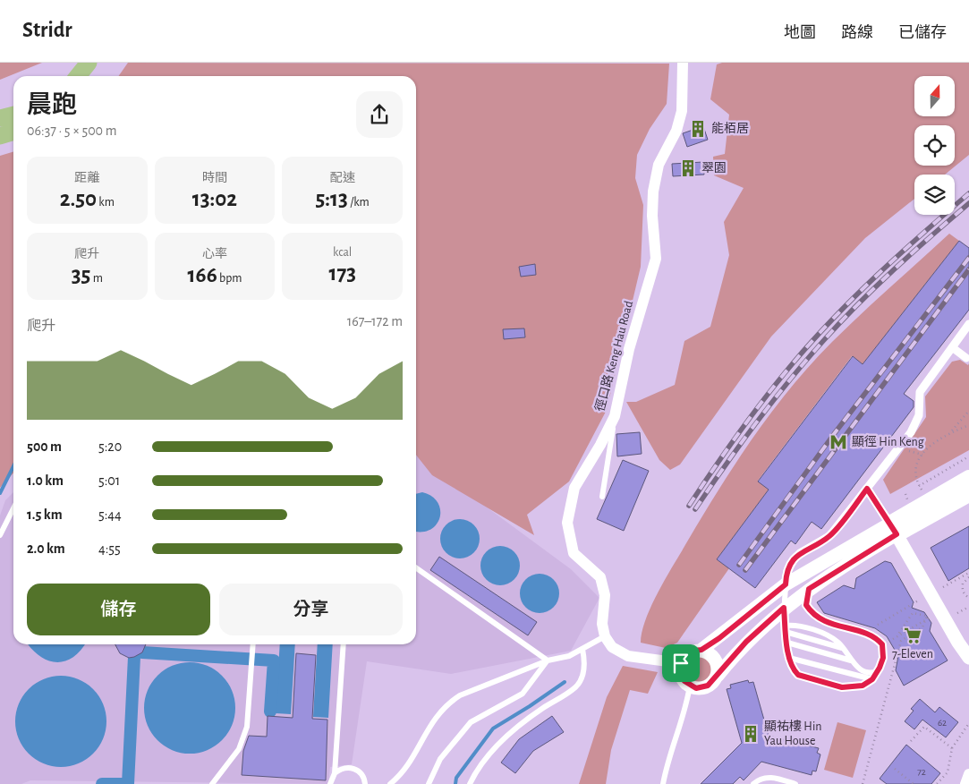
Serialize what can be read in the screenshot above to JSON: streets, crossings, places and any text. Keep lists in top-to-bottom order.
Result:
{
  "streets": {
    "street": ["徑口路 Keng Hau Road"]
  },
  "places": {
    "building": ["能栢居", "翠園", "顯祐樓 Hin Yau House"],
    "metro station": ["顯徑 Hin Keng"],
    "supermarket": ["7-Eleven"]
  },
  "house_numbers": ["62", "72"],
  "north": "top",
  "page": {
    "header": "Stridr",
    "nav": ["地圖", "路線", "已儲存"],
    "heading": ["晨跑", "06:37 · 5 × 500 m"],
    "stats": [
      ["距離", "2.50 km"],
      ["時間", "13:02"],
      ["配速", "5:13 /km"],
      ["爬升", "35 m"],
      ["心率", "166 bpm"],
      ["kcal", "173"]
    ],
    "chart": ["爬升", "167–172 m"],
    "list": [
      {
        "name": "500 m",
        "note": "5:20"
      },
      {
        "name": "1.0 km",
        "note": "5:01"
      },
      {
        "name": "1.5 km",
        "note": "5:44"
      },
      {
        "name": "2.0 km",
        "note": "4:55"
      }
    ],
    "buttons": ["儲存", "分享"]
  }
}
